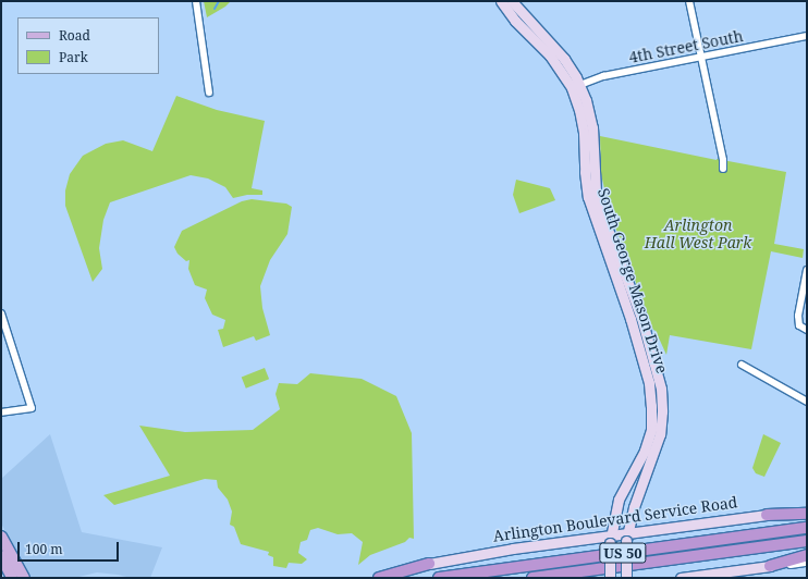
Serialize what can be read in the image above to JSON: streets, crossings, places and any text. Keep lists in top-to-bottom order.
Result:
{
  "streets": {
    "highway": ["US 50"],
    "main road": ["South George Mason Drive", "Arlington Boulevard Service Road"],
    "street": ["4th Street South"]
  },
  "crossings": [
    ["4th Street South", "South George Mason Drive"],
    ["South George Mason Drive", "Arlington Boulevard Service Road"]
  ],
  "parks": ["Arlington Hall West Park"],
  "legend": ["Road", "Park"],
  "scale_bar": "100 m"
}
